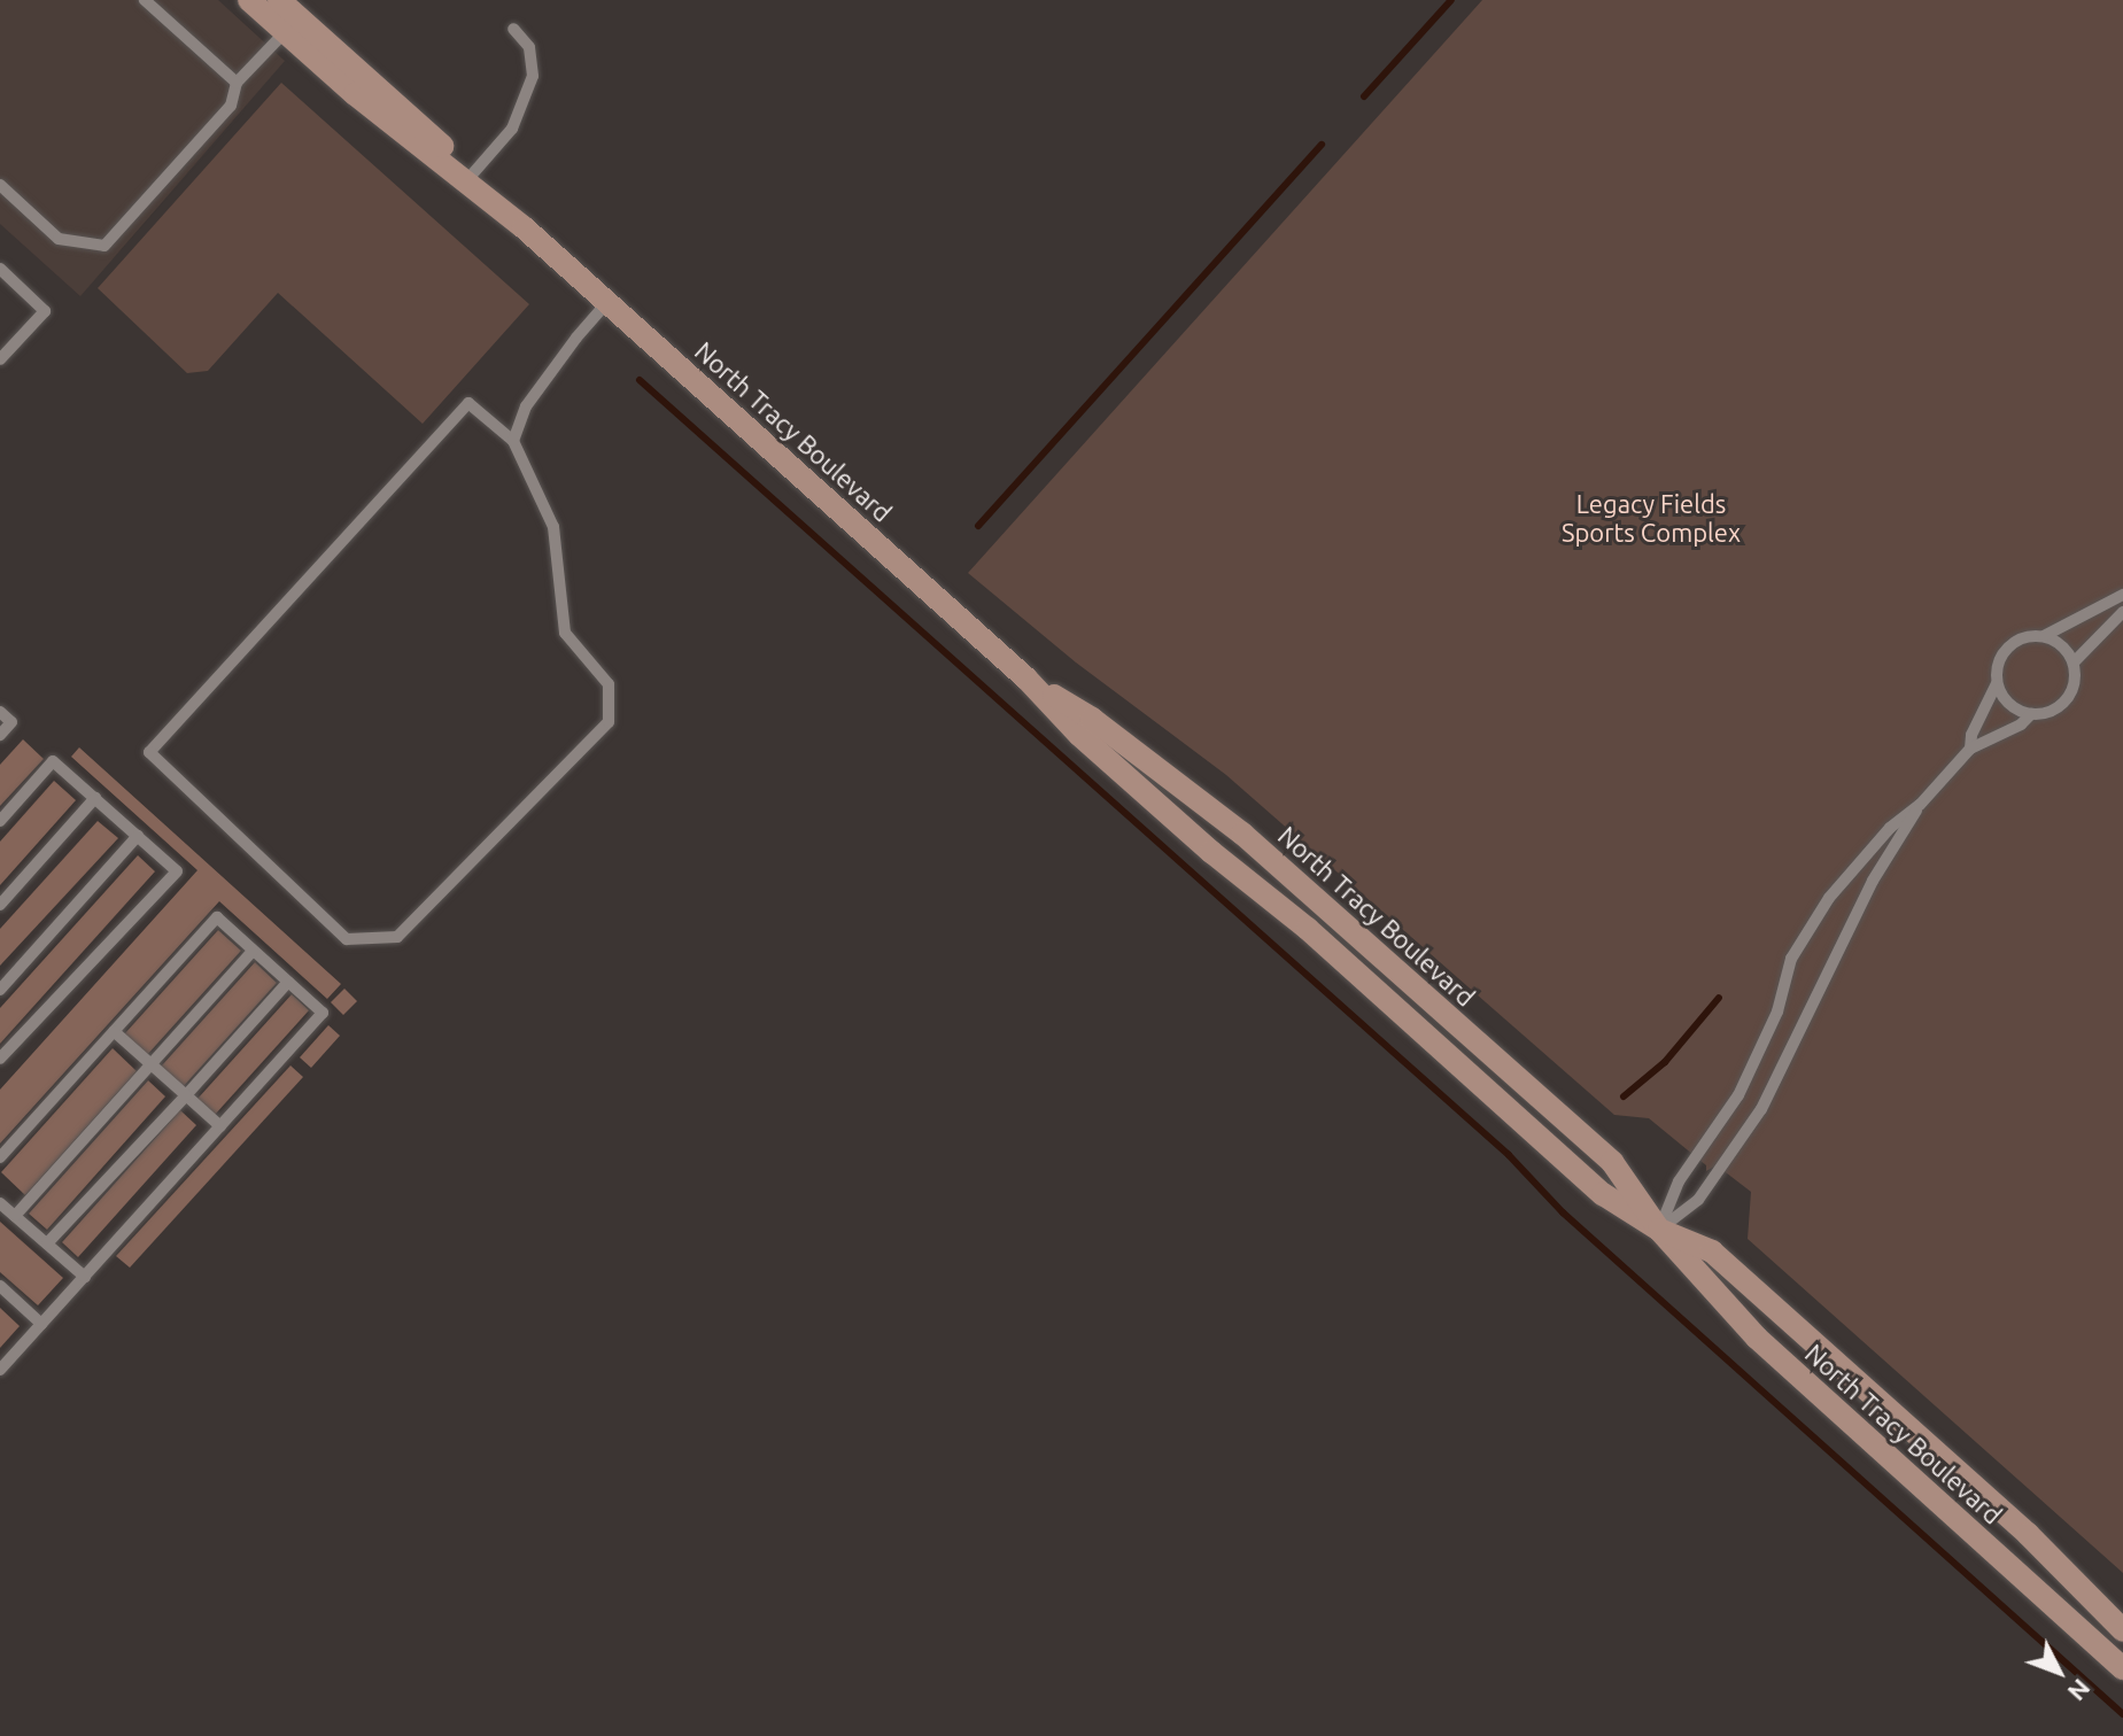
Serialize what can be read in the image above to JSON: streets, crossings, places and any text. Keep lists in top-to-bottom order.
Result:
{
  "streets": {
    "main road": ["North Tracy Boulevard"]
  },
  "parks": ["Legacy Fields Sports Complex"],
  "north": "bottom right"
}
